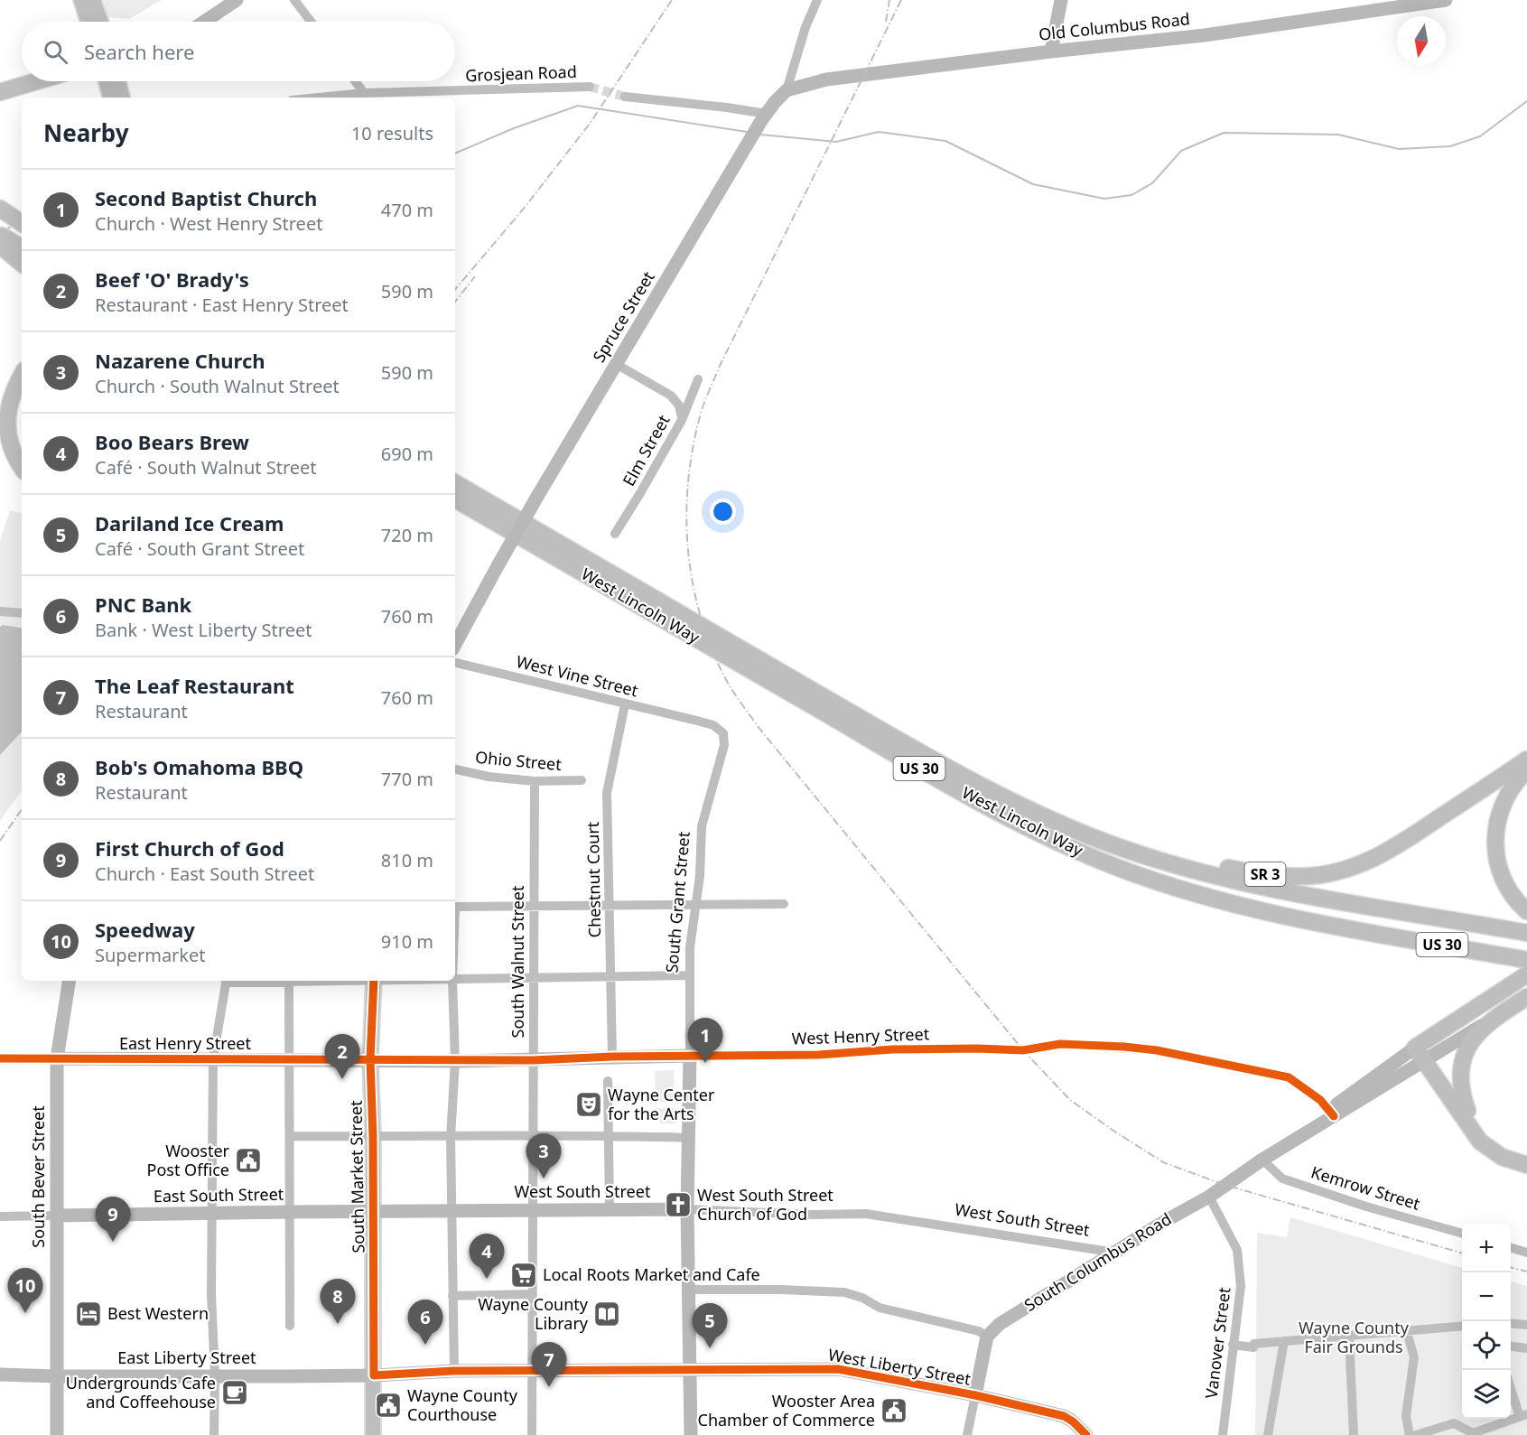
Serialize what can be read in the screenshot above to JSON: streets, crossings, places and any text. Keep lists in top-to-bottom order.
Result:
{
  "streets": {
    "highway": [
      "West Lincoln Way",
      "US 30",
      "SR 3",
      "South Columbus Road"
    ],
    "main road": [
      "Old Columbus Road",
      "Spruce Street",
      "South Grant Street",
      "West Henry Street",
      "East Henry Street",
      "South Bever Street",
      "South Market Street",
      "West South Street",
      "East South Street",
      "East Liberty Street",
      "West Liberty Street"
    ],
    "street": [
      "Grosjean Road",
      "Elm Street",
      "West Vine Street",
      "Ohio Street",
      "Chestnut Court",
      "South Walnut Street",
      "Kemrow Street",
      "Vanover Street"
    ]
  },
  "crossings": [
    ["Old Columbus Road", "Spruce Street"],
    ["West Lincoln Way", "SR 3"],
    ["West Vine Street", "Chestnut Court"],
    ["West Vine Street", "South Grant Street"],
    ["Ohio Street", "South Walnut Street"],
    ["Chestnut Court", "West Henry Street"],
    ["South Grant Street", "West Henry Street"],
    ["South Grant Street", "West South Street"],
    ["South Grant Street", "West Liberty Street"],
    ["South Walnut Street", "West Henry Street"],
    ["South Walnut Street", "West South Street"],
    ["South Walnut Street", "West Liberty Street"],
    ["West Henry Street", "East Henry Street"],
    ["West Henry Street", "South Market Street"],
    ["West Henry Street", "South Columbus Road"],
    ["East Henry Street", "South Bever Street"],
    ["East Henry Street", "South Market Street"],
    ["South Bever Street", "East South Street"],
    ["South Bever Street", "East Liberty Street"],
    ["South Market Street", "West South Street"],
    ["South Market Street", "East South Street"],
    ["South Market Street", "East Liberty Street"],
    ["South Market Street", "West Liberty Street"],
    ["Kemrow Street", "South Columbus Road"],
    ["West South Street", "East South Street"],
    ["West South Street", "South Columbus Road"],
    ["South Columbus Road", "Vanover Street"],
    ["East Liberty Street", "West Liberty Street"]
  ],
  "parks": ["Wayne County Fair Grounds"],
  "places": {
    "theatre": ["Wayne Center for the Arts"],
    "public building": ["Wooster Post Office", "Wayne County Courthouse", "Wooster Area Chamber of Commerce"],
    "church": ["West South Street Church of God"],
    "supermarket": ["Local Roots Market and Cafe"],
    "hotel": ["Best Western"],
    "library": ["Wayne County Library"],
    "cafe": ["Undergrounds Cafe and Coffeehouse"]
  },
  "north": "bottom",
  "page": {
    "search": "Search here",
    "heading": ["Nearby", "10 results"],
    "list": [
      {
        "mark": "1",
        "name": "Second Baptist Church",
        "note": "Church · West Henry Street",
        "value": "470 m"
      },
      {
        "mark": "2",
        "name": "Beef 'O' Brady's",
        "note": "Restaurant · East Henry Street",
        "value": "590 m"
      },
      {
        "mark": "3",
        "name": "Nazarene Church",
        "note": "Church · South Walnut Street",
        "value": "590 m"
      },
      {
        "mark": "4",
        "name": "Boo Bears Brew",
        "note": "Café · South Walnut Street",
        "value": "690 m"
      },
      {
        "mark": "5",
        "name": "Dariland Ice Cream",
        "note": "Café · South Grant Street",
        "value": "720 m"
      },
      {
        "mark": "6",
        "name": "PNC Bank",
        "note": "Bank · West Liberty Street",
        "value": "760 m"
      },
      {
        "mark": "7",
        "name": "The Leaf Restaurant",
        "note": "Restaurant",
        "value": "760 m"
      },
      {
        "mark": "8",
        "name": "Bob's Omahoma BBQ",
        "note": "Restaurant",
        "value": "770 m"
      },
      {
        "mark": "9",
        "name": "First Church of God",
        "note": "Church · East South Street",
        "value": "810 m"
      },
      {
        "mark": "10",
        "name": "Speedway",
        "note": "Supermarket",
        "value": "910 m"
      }
    ],
    "pins": [
      "1",
      "2",
      "3",
      "9",
      "4",
      "10",
      "8",
      "6",
      "5",
      "7"
    ],
    "map_buttons": ["+", "−"]
  }
}
